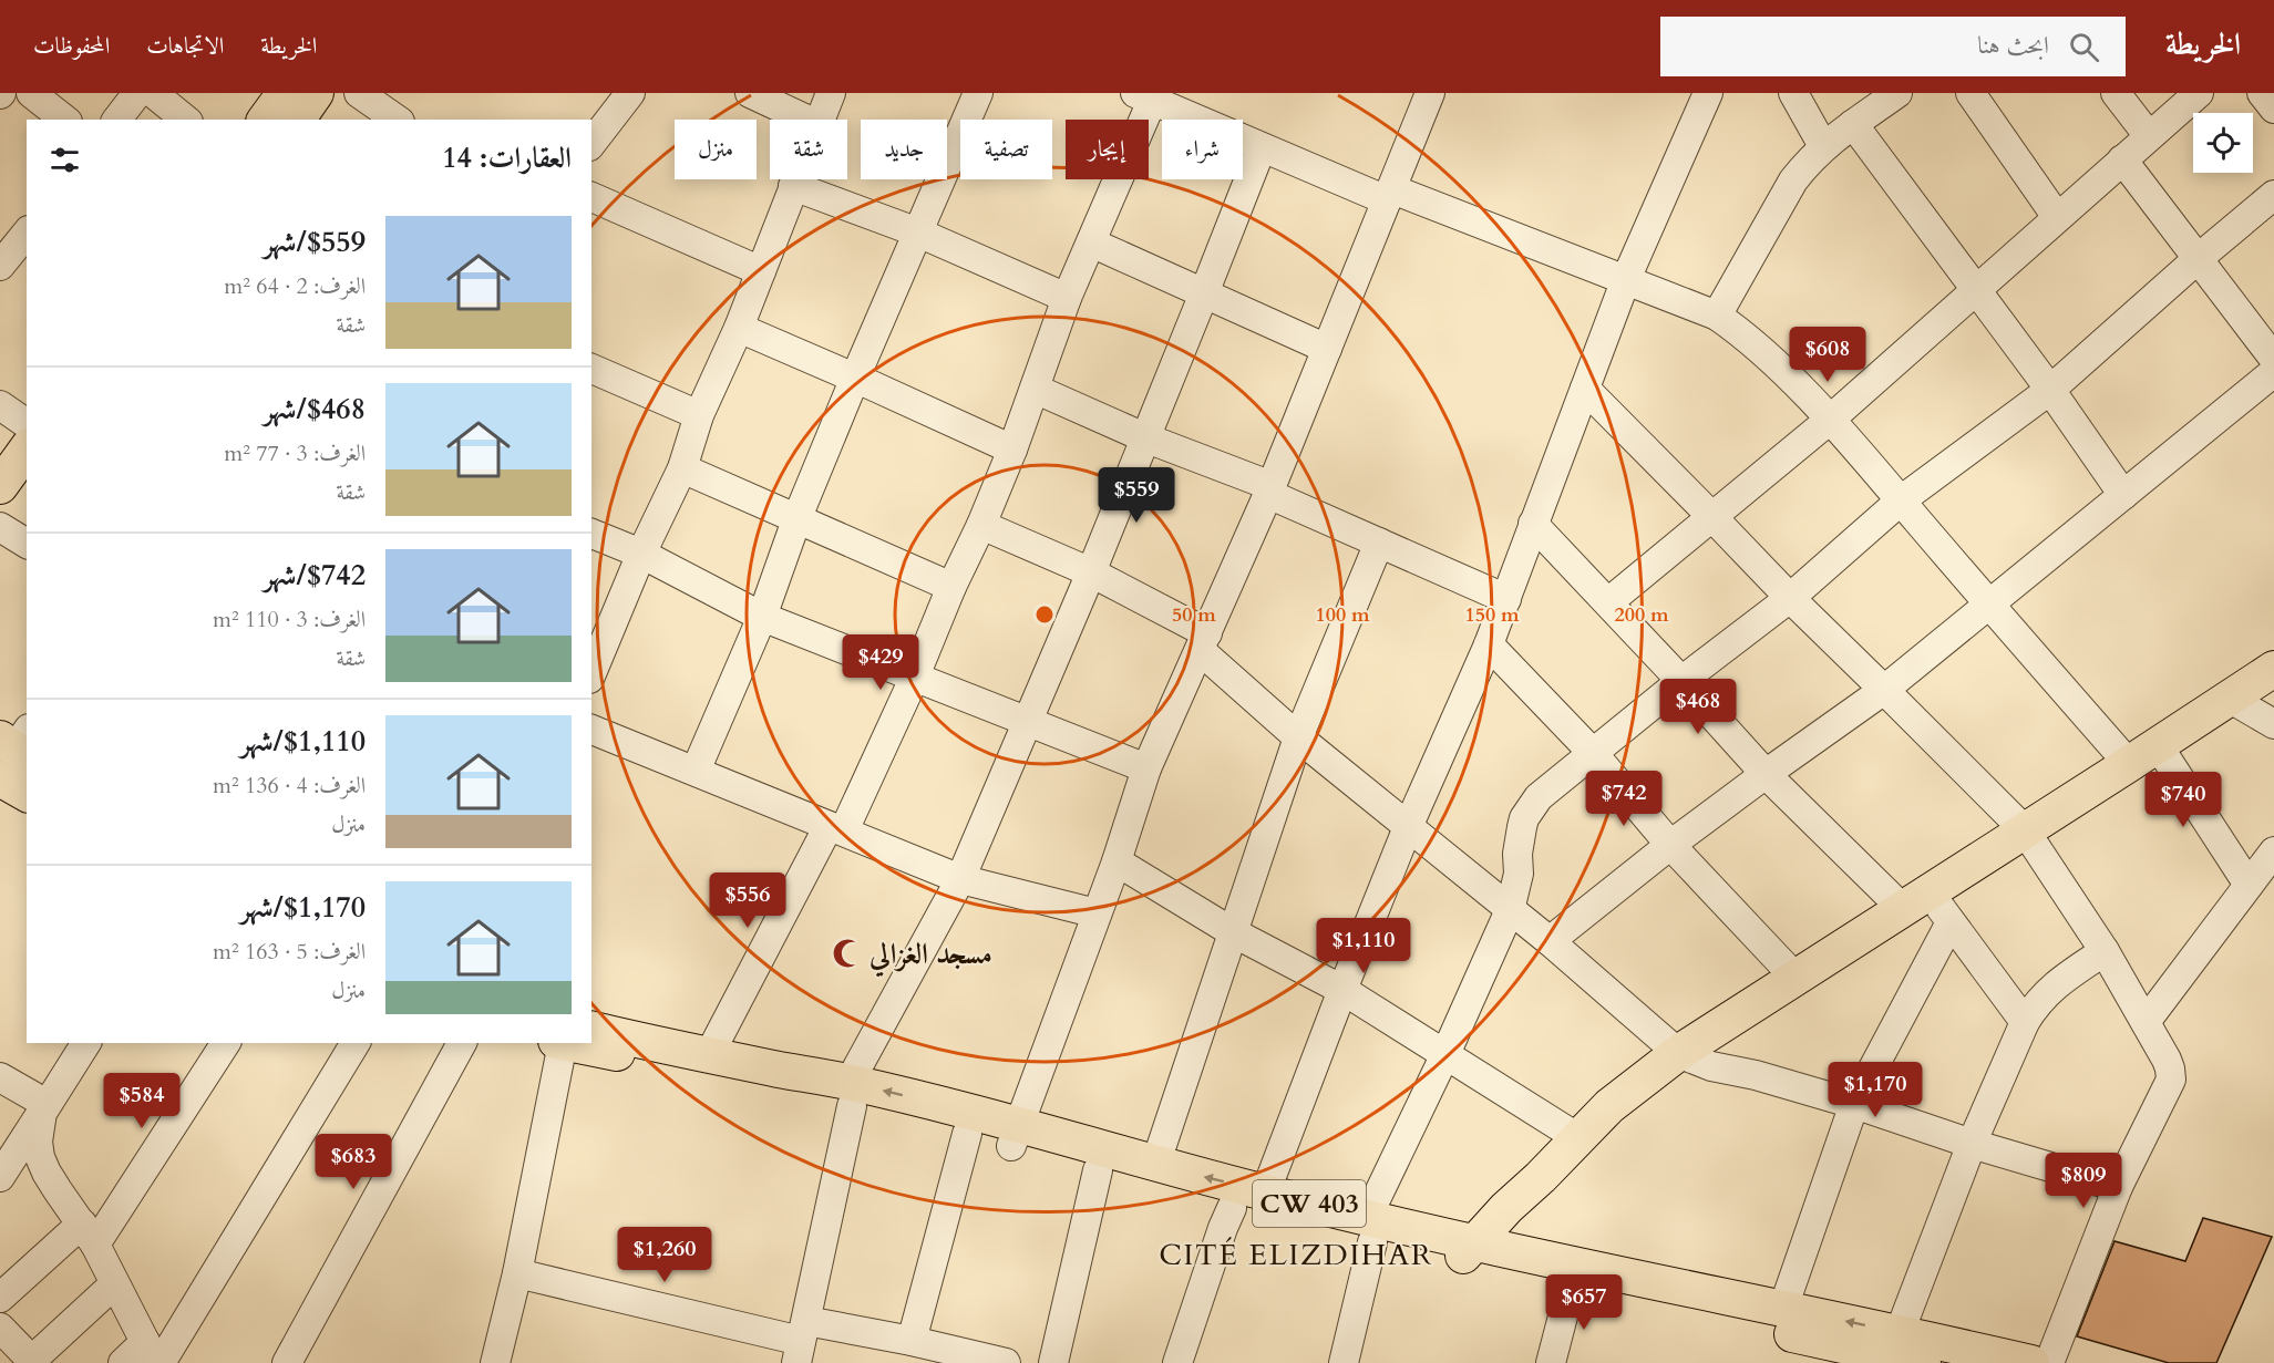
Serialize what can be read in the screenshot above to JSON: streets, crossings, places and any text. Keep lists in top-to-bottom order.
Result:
{
  "streets": {
    "main road": ["CW 403"]
  },
  "districts": ["CITÉ ELIZDIHAR"],
  "places": {
    "mosque": ["مسجد الغزالي"]
  },
  "page": {
    "header": "الخريطة",
    "search": "ابحث هنا",
    "nav": ["الخريطة", "الاتجاهات", "المحفوظات"],
    "chip": [
      "شراء",
      "إيجار",
      "تصفية",
      "جديد",
      "شقة",
      "منزل"
    ],
    "heading": "العقارات: 14",
    "list": [
      {
        "name": "$559/شهر",
        "note": "الغرف: 2 · 64 m² · شقة"
      },
      {
        "name": "$468/شهر",
        "note": "الغرف: 3 · 77 m² · شقة"
      },
      {
        "name": "$742/شهر",
        "note": "الغرف: 3 · 110 m² · شقة"
      },
      {
        "name": "$1,110/شهر",
        "note": "الغرف: 4 · 136 m² · منزل"
      },
      {
        "name": "$1,170/شهر",
        "note": "الغرف: 5 · 163 m² · منزل"
      }
    ],
    "price": [
      "$608",
      "$559",
      "$429",
      "$468",
      "$742",
      "$740",
      "$556",
      "$1,110",
      "$1,170",
      "$584",
      "$683",
      "$809",
      "$1,260",
      "$657"
    ]
  },
  "rings": [
    "50 m",
    "100 m",
    "150 m",
    "200 m"
  ]
}
